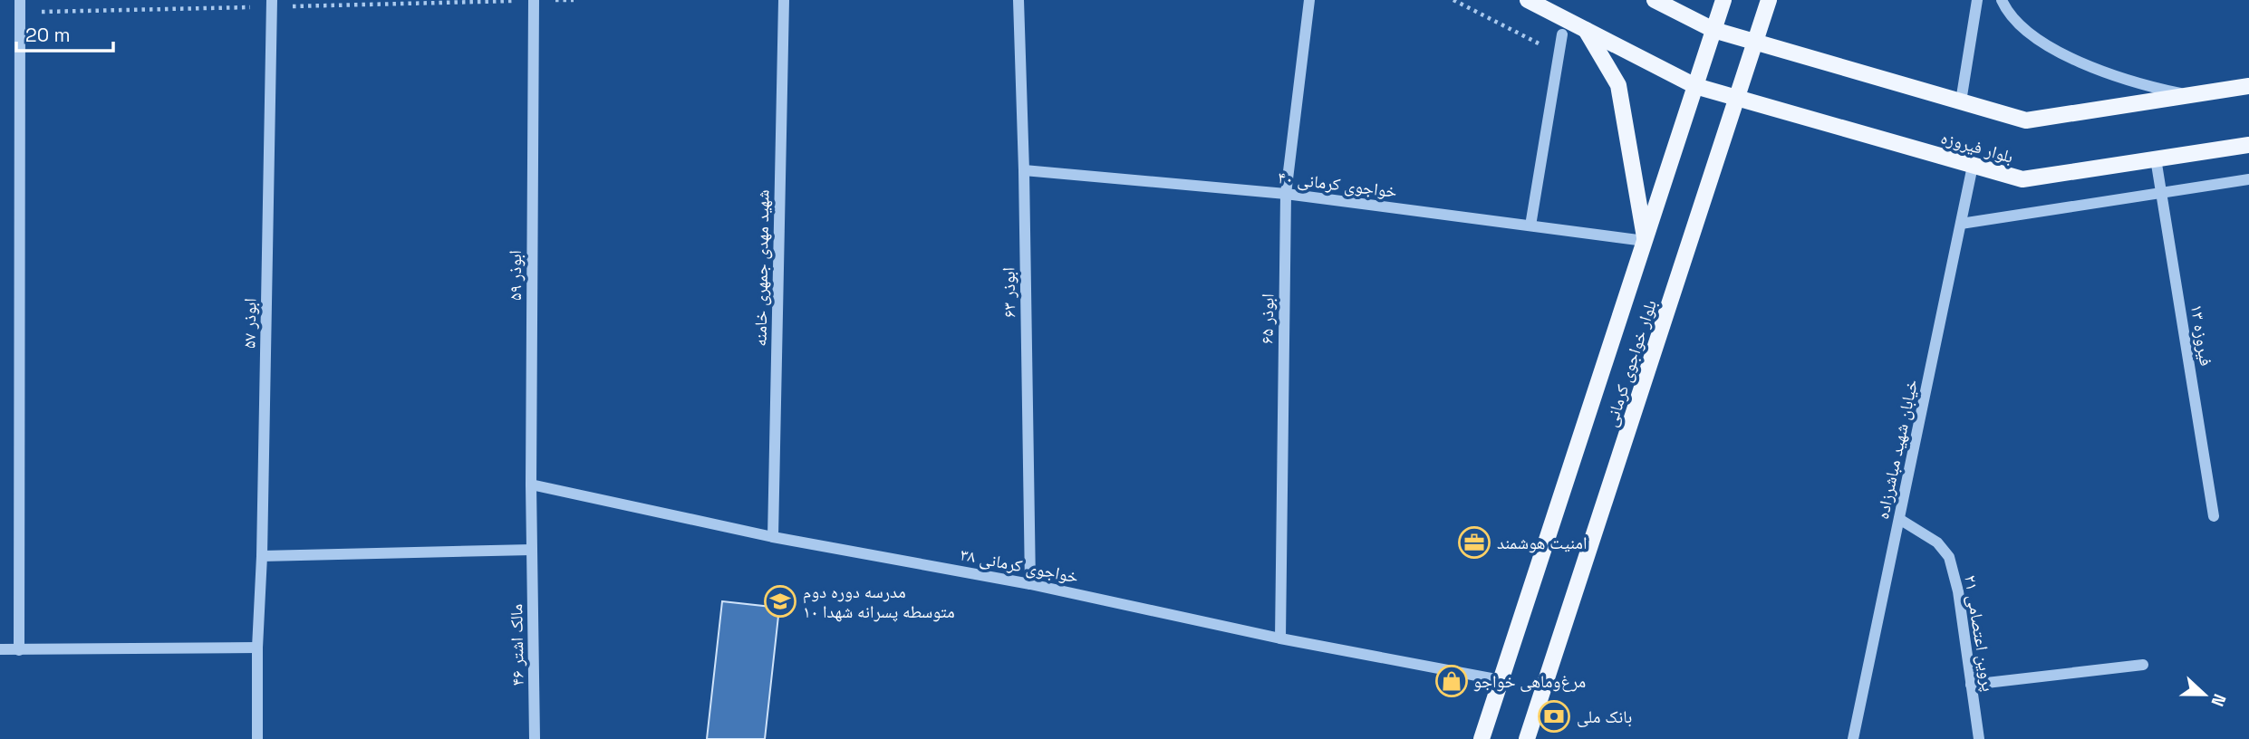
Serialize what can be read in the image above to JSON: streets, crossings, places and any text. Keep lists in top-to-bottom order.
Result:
{
  "streets": {
    "main road": ["بلوار فیروزه", "بلوار خواجوی کرمانی"],
    "street": [
      "خواجوی کرمانی ۴۰",
      "شهید مهدی جمهری خامنه",
      "ابوذر ۵۹",
      "ابوذر ۶۳",
      "ابوذر ۶۵",
      "ابوذر ۵۷",
      "فیروزه ۱۳",
      "خیابان شهید مباشرزاده",
      "خواجوی کرمانی ۳۸",
      "پروین اعتصامی ۲۱",
      "مالک اشتر ۴۶"
    ]
  },
  "crossings": [
    ["بلوار فیروزه", "فیروزه ۱۳"],
    ["بلوار فیروزه", "بلوار خواجوی کرمانی"],
    ["بلوار فیروزه", "خیابان شهید مباشرزاده"],
    ["خواجوی کرمانی ۴۰", "ابوذر ۶۳"],
    ["خواجوی کرمانی ۴۰", "ابوذر ۶۵"],
    ["خواجوی کرمانی ۴۰", "بلوار خواجوی کرمانی"],
    ["شهید مهدی جمهری خامنه", "خواجوی کرمانی ۳۸"],
    ["ابوذر ۵۹", "خواجوی کرمانی ۳۸"],
    ["ابوذر ۵۹", "مالک اشتر ۴۶"],
    ["ابوذر ۶۳", "خواجوی کرمانی ۳۸"],
    ["ابوذر ۶۵", "خواجوی کرمانی ۳۸"],
    ["بلوار خواجوی کرمانی", "خواجوی کرمانی ۳۸"],
    ["خیابان شهید مباشرزاده", "پروین اعتصامی ۲۱"]
  ],
  "places": {
    "office": ["امنیت هوشمند"],
    "school or university": ["مدرسه دوره دوم متوسطه پسرانه شهدا ۱۰"],
    "shop": ["مرغ‌وماهی‌ خواجو"],
    "bank": ["بانک ملی"]
  },
  "scale_bar": "20 m",
  "north": "right"
}
